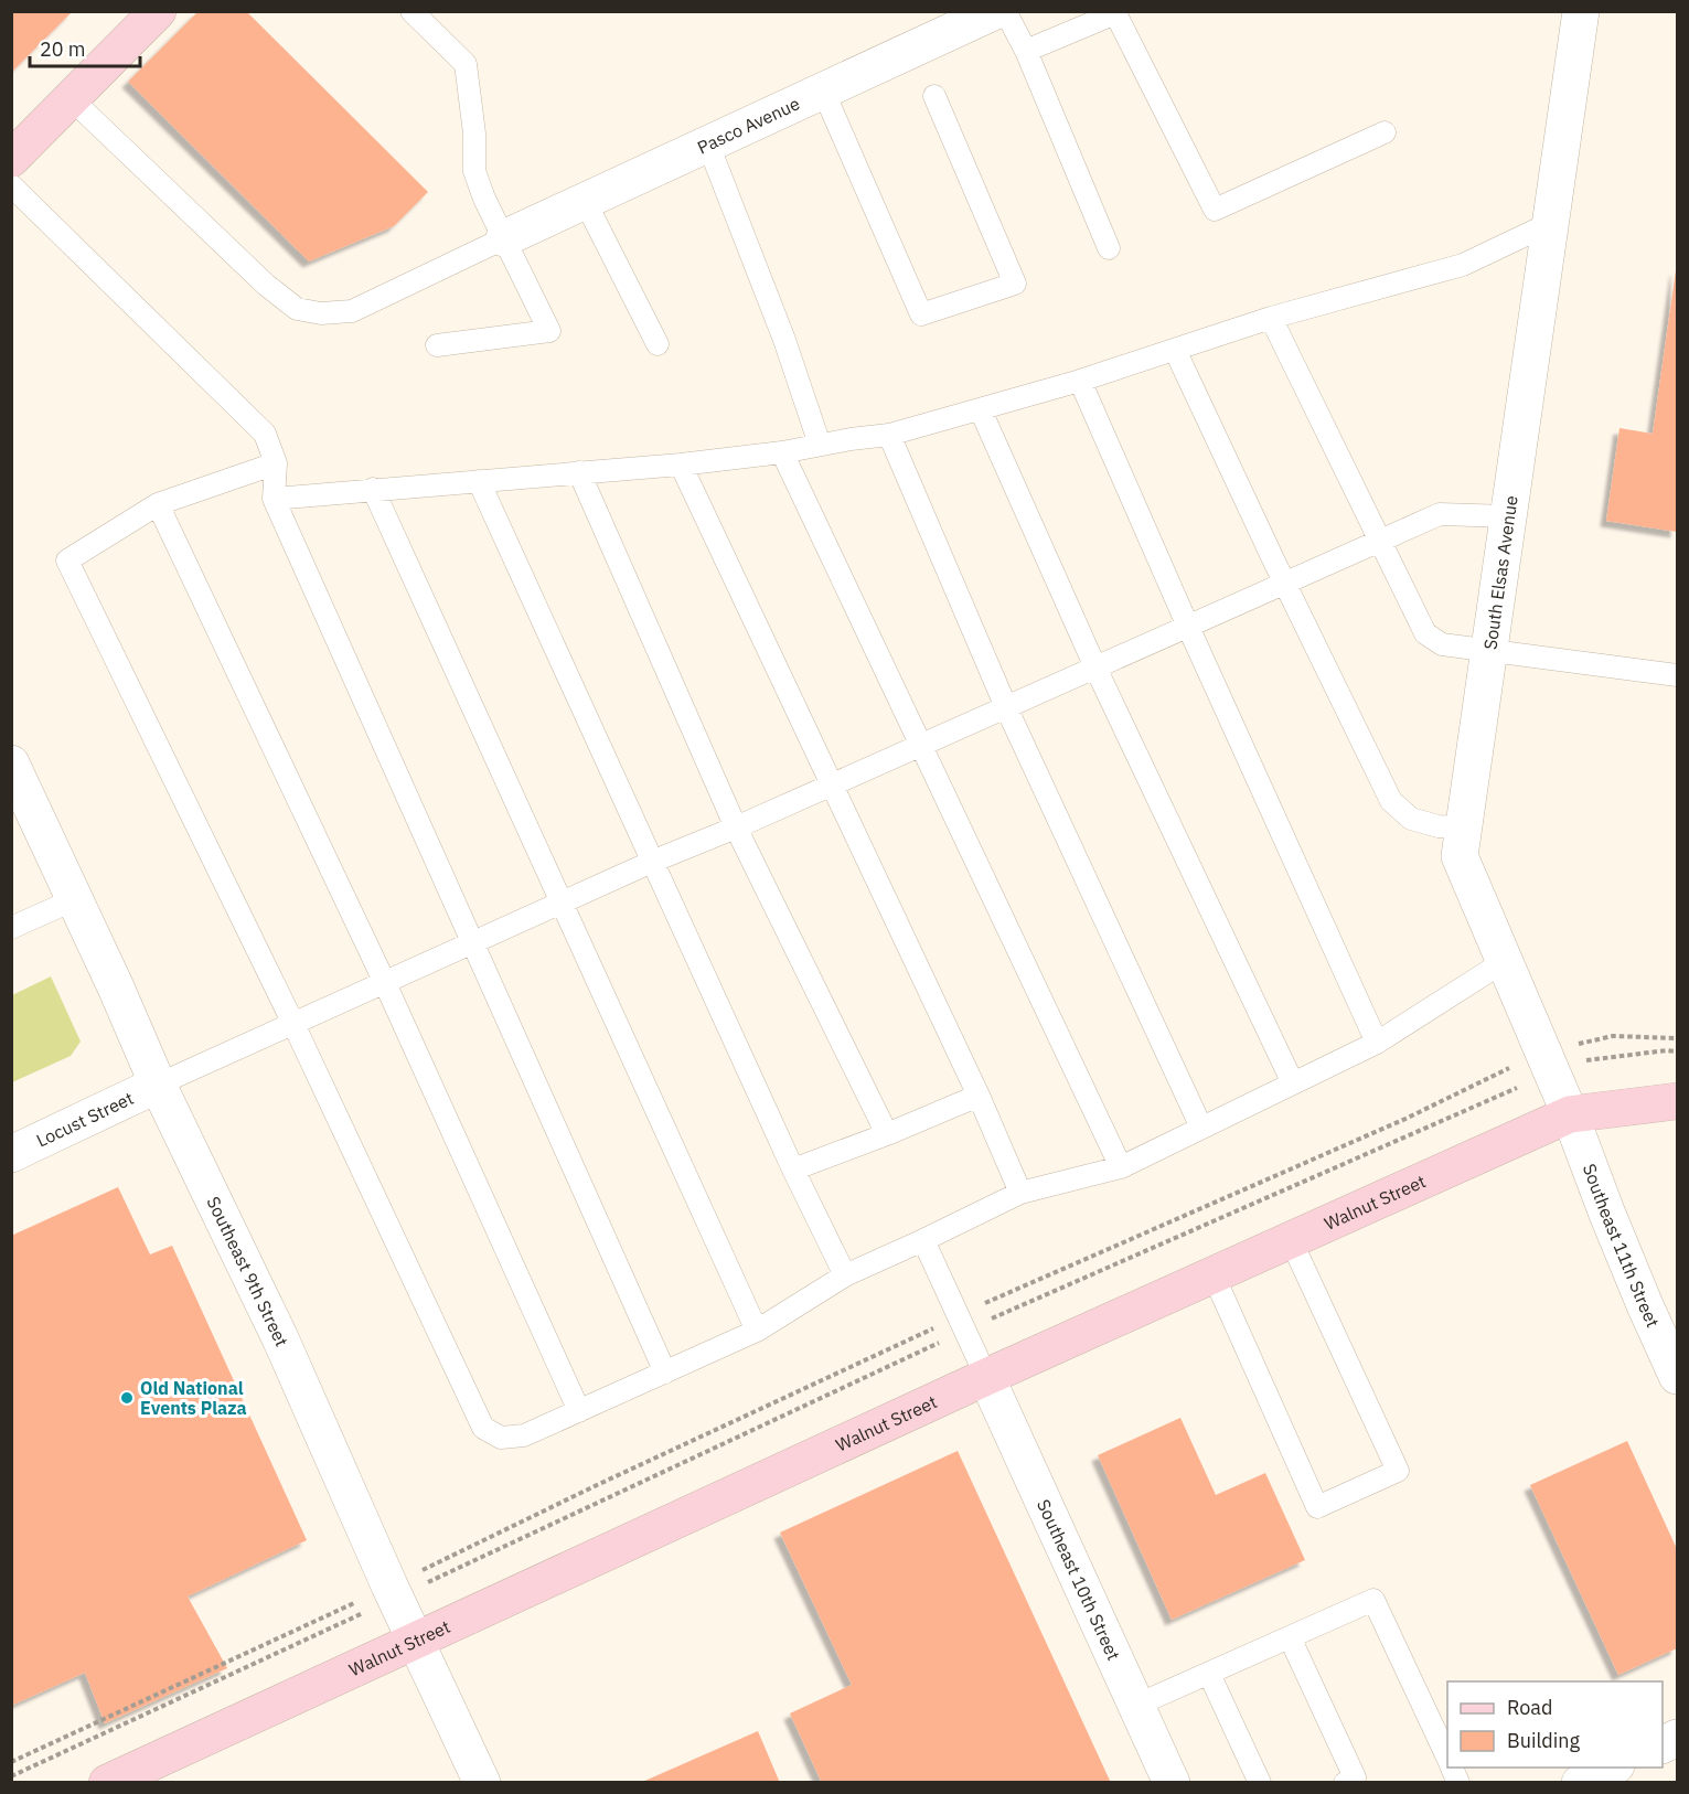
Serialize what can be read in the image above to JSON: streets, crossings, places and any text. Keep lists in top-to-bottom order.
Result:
{
  "streets": {
    "main road": ["Walnut Street"],
    "street": [
      "Pasco Avenue",
      "South Elsas Avenue",
      "Locust Street",
      "Southeast 11th Street",
      "Southeast 9th Street",
      "Southeast 10th Street"
    ]
  },
  "crossings": [
    ["South Elsas Avenue", "Walnut Street"],
    ["South Elsas Avenue", "Southeast 11th Street"],
    ["Locust Street", "Southeast 9th Street"],
    ["Walnut Street", "Southeast 11th Street"],
    ["Walnut Street", "Southeast 9th Street"],
    ["Walnut Street", "Southeast 10th Street"]
  ],
  "places": ["Old National Events Plaza"],
  "legend": ["Road", "Building"],
  "scale_bar": "20 m"
}
